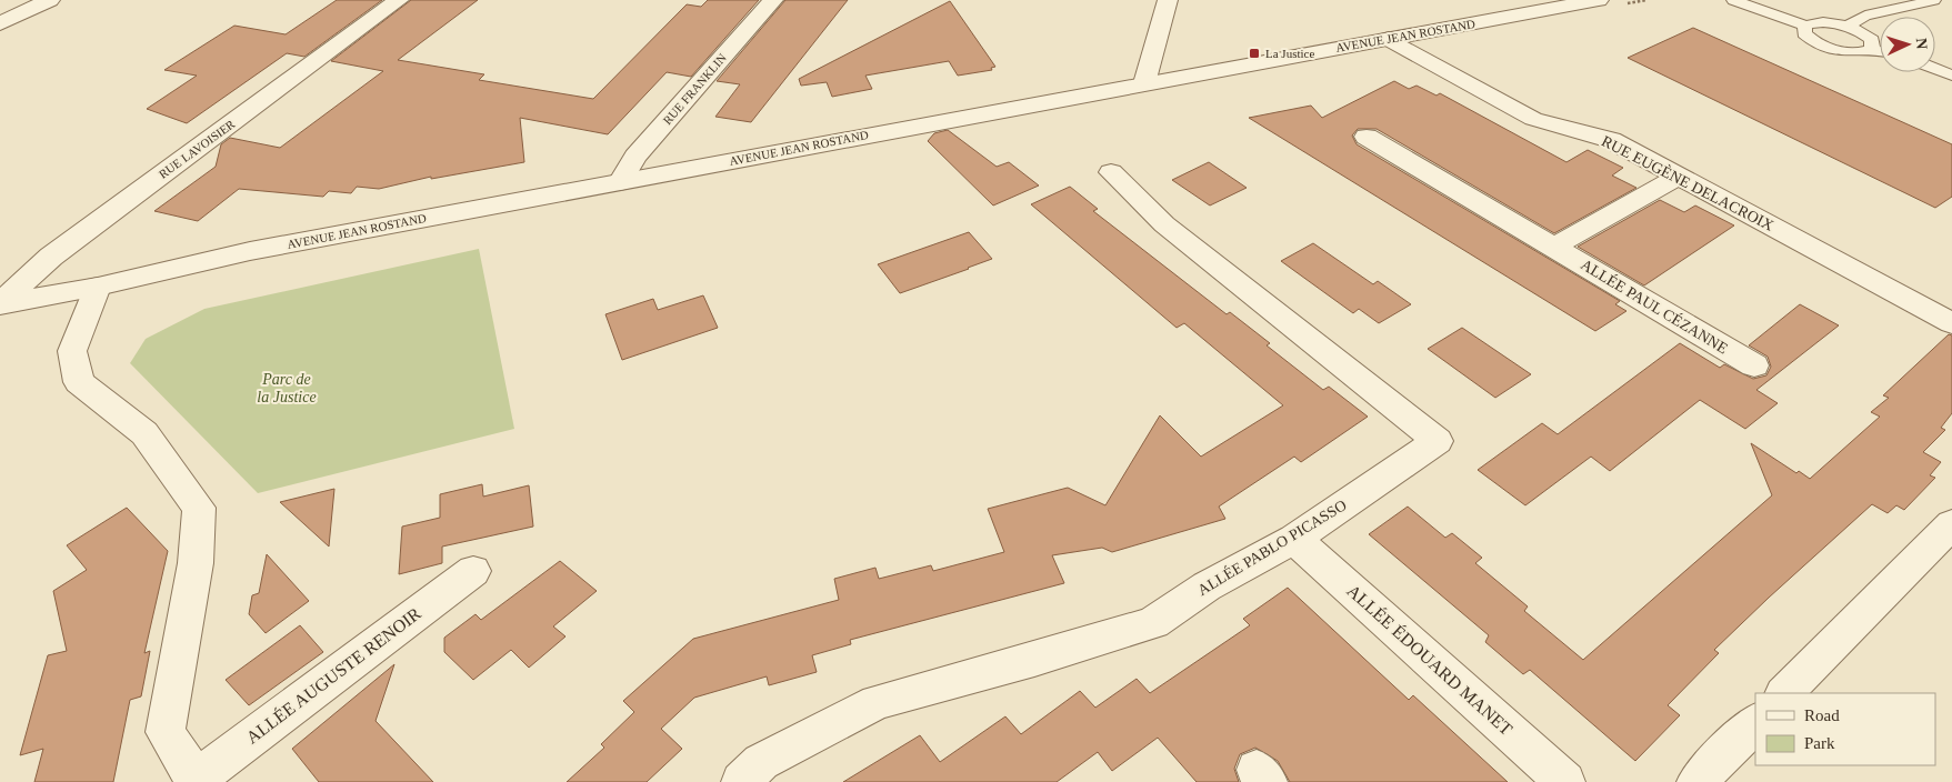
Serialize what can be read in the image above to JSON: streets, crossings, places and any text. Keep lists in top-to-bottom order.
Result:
{
  "streets": {
    "street": [
      "AVENUE JEAN ROSTAND",
      "RUE FRANKLIN",
      "RUE LAVOISIER",
      "RUE EUGÈNE DELACROIX",
      "ALLÉE PAUL CÉZANNE",
      "ALLÉE PABLO PICASSO",
      "ALLÉE ÉDOUARD MANET",
      "ALLÉE AUGUSTE RENOIR"
    ]
  },
  "crossings": [
    ["AVENUE JEAN ROSTAND", "RUE FRANKLIN"],
    ["AVENUE JEAN ROSTAND", "RUE LAVOISIER"],
    ["AVENUE JEAN ROSTAND", "RUE EUGÈNE DELACROIX"],
    ["AVENUE JEAN ROSTAND", "ALLÉE AUGUSTE RENOIR"],
    ["ALLÉE PABLO PICASSO", "ALLÉE ÉDOUARD MANET"]
  ],
  "parks": ["Parc de la Justice"],
  "places": {
    "transit": ["La Justice"]
  },
  "legend": ["Road", "Park"],
  "north": "right"
}
